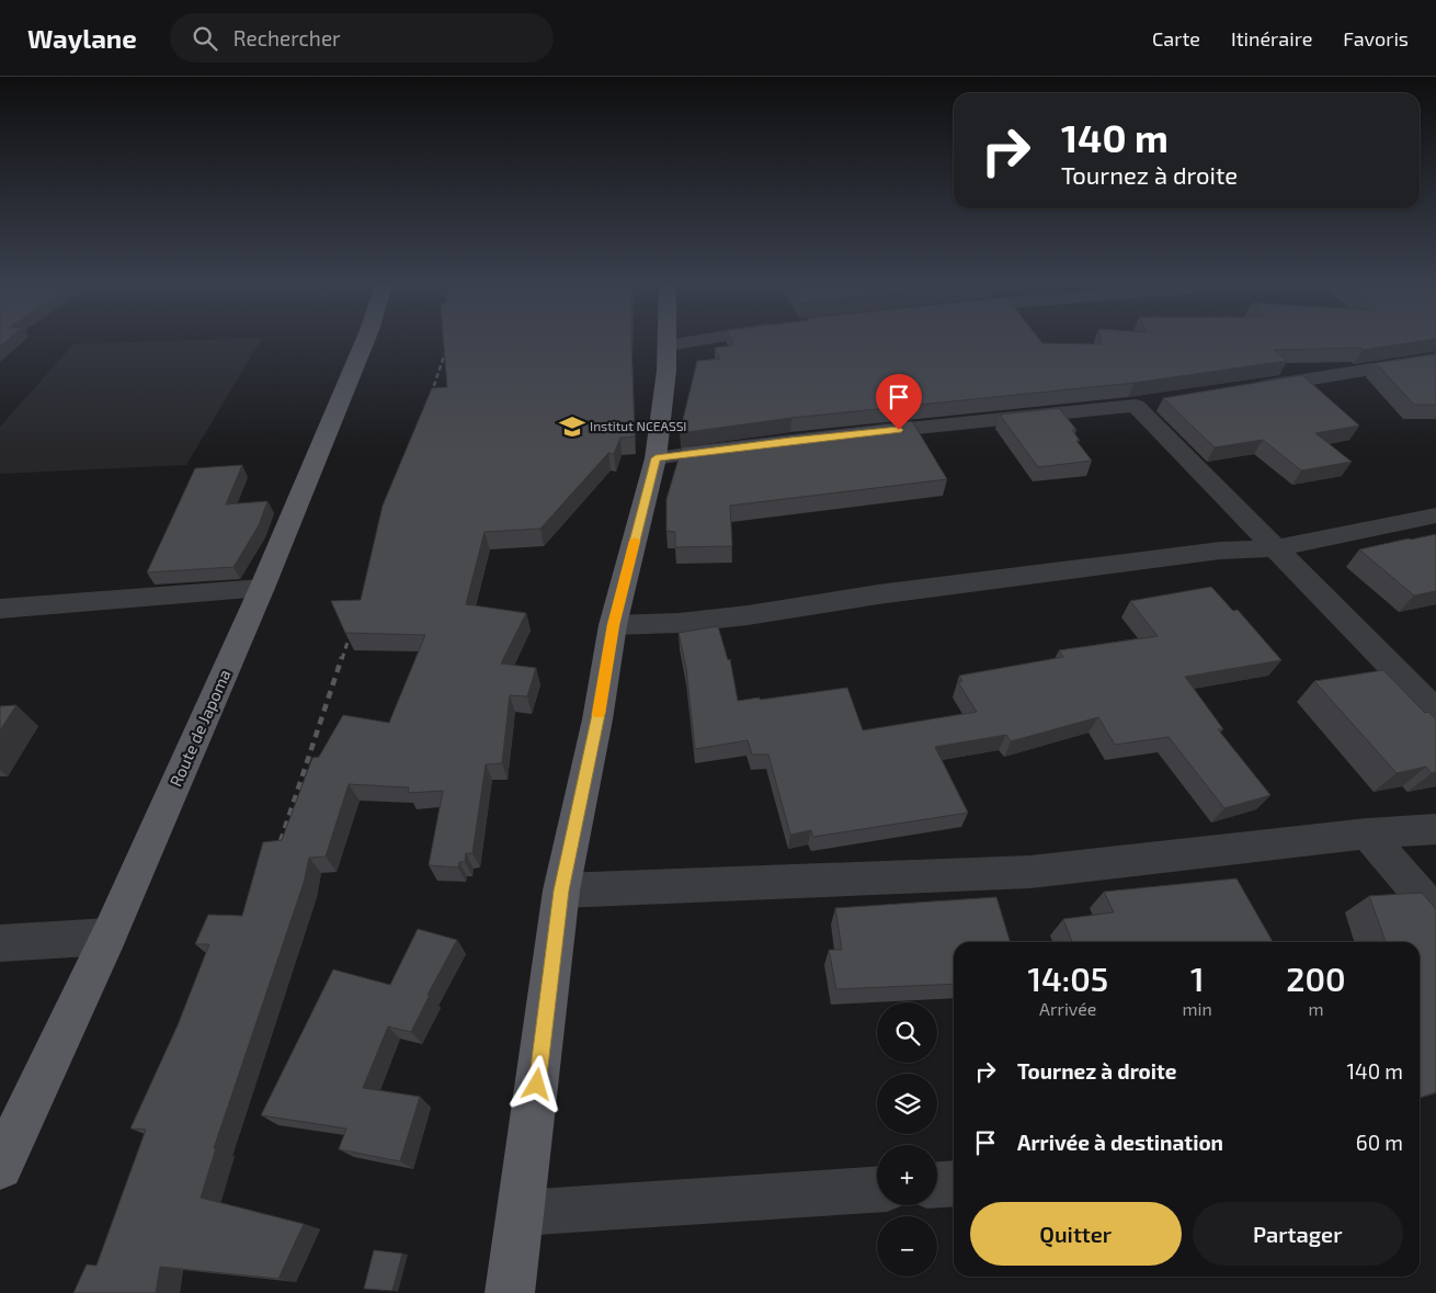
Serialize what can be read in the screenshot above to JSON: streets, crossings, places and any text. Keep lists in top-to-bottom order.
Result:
{
  "streets": {
    "main road": ["Route de Japoma"]
  },
  "places": {
    "school or university": ["Institut NCEASSI"]
  },
  "page": {
    "header": "Waylane",
    "search": "Rechercher",
    "nav": ["Carte", "Itinéraire", "Favoris"],
    "turn": ["140 m", "Tournez à droite"],
    "eta": [
      "14:05",
      "Arrivée",
      "1",
      "min",
      "200",
      "m"
    ],
    "map_buttons": ["+", "−"],
    "list": [
      {
        "name": "Tournez à droite",
        "value": "140 m"
      },
      {
        "name": "Arrivée à destination",
        "value": "60 m"
      }
    ],
    "buttons": ["Quitter", "Partager"]
  }
}
